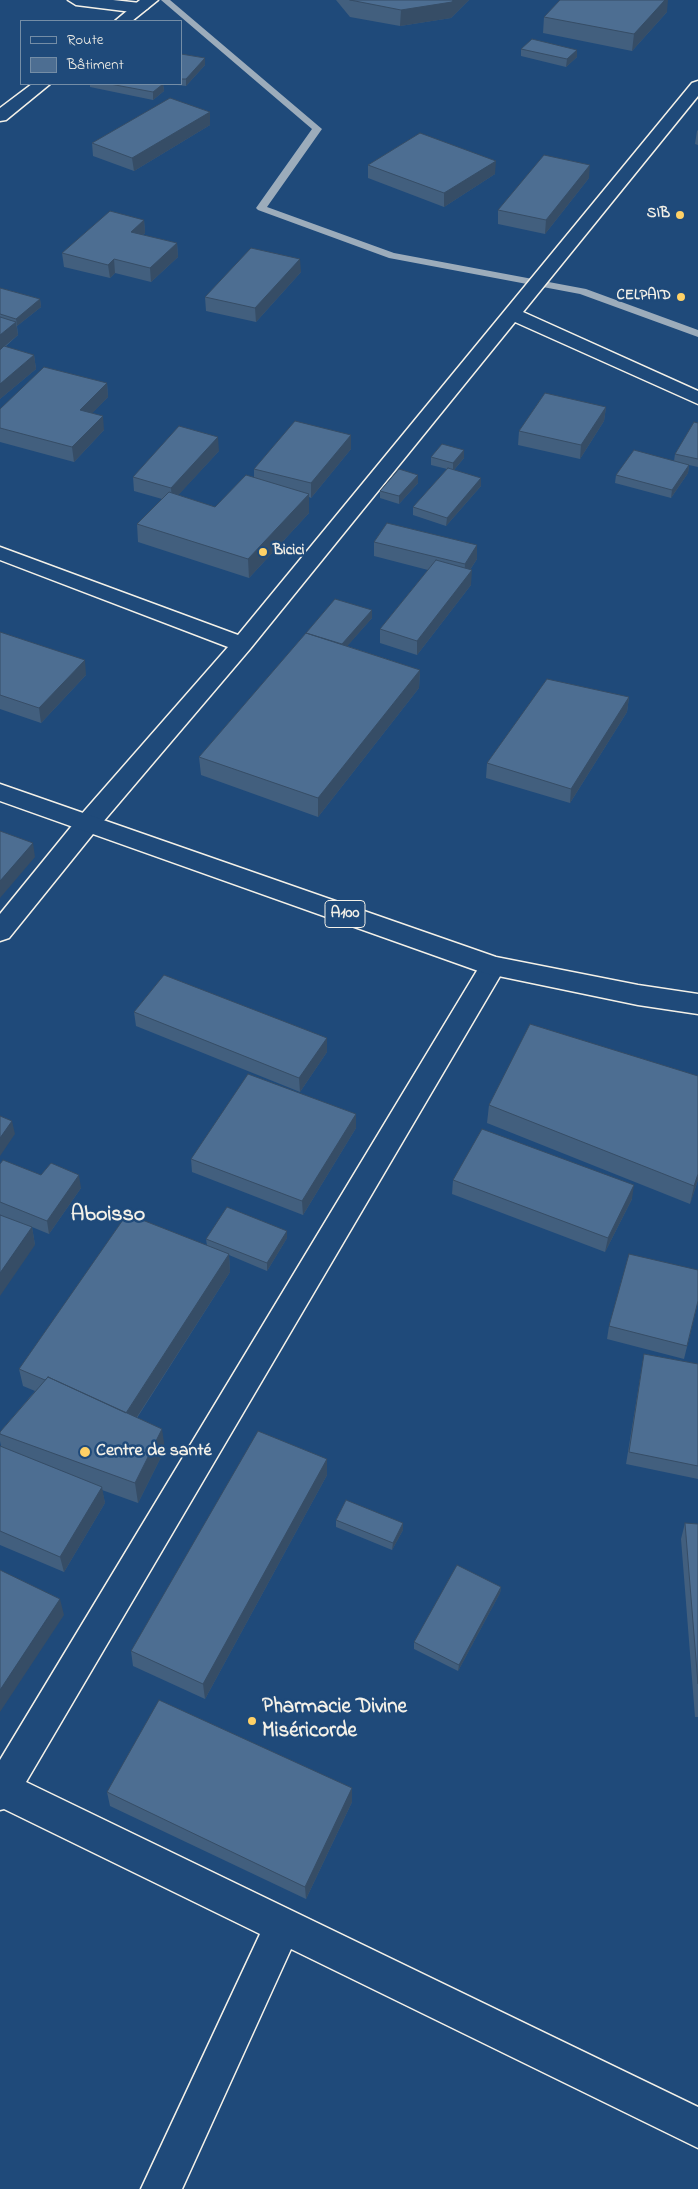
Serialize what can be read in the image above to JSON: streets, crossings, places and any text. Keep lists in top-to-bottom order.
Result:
{
  "streets": {
    "main road": ["A100"]
  },
  "districts": ["Aboisso"],
  "places": [
    "SIB",
    "CELPAID",
    "Bicici",
    "Centre de santé",
    "Pharmacie Divine Miséricorde"
  ],
  "legend": ["Route", "Bâtiment"]
}
